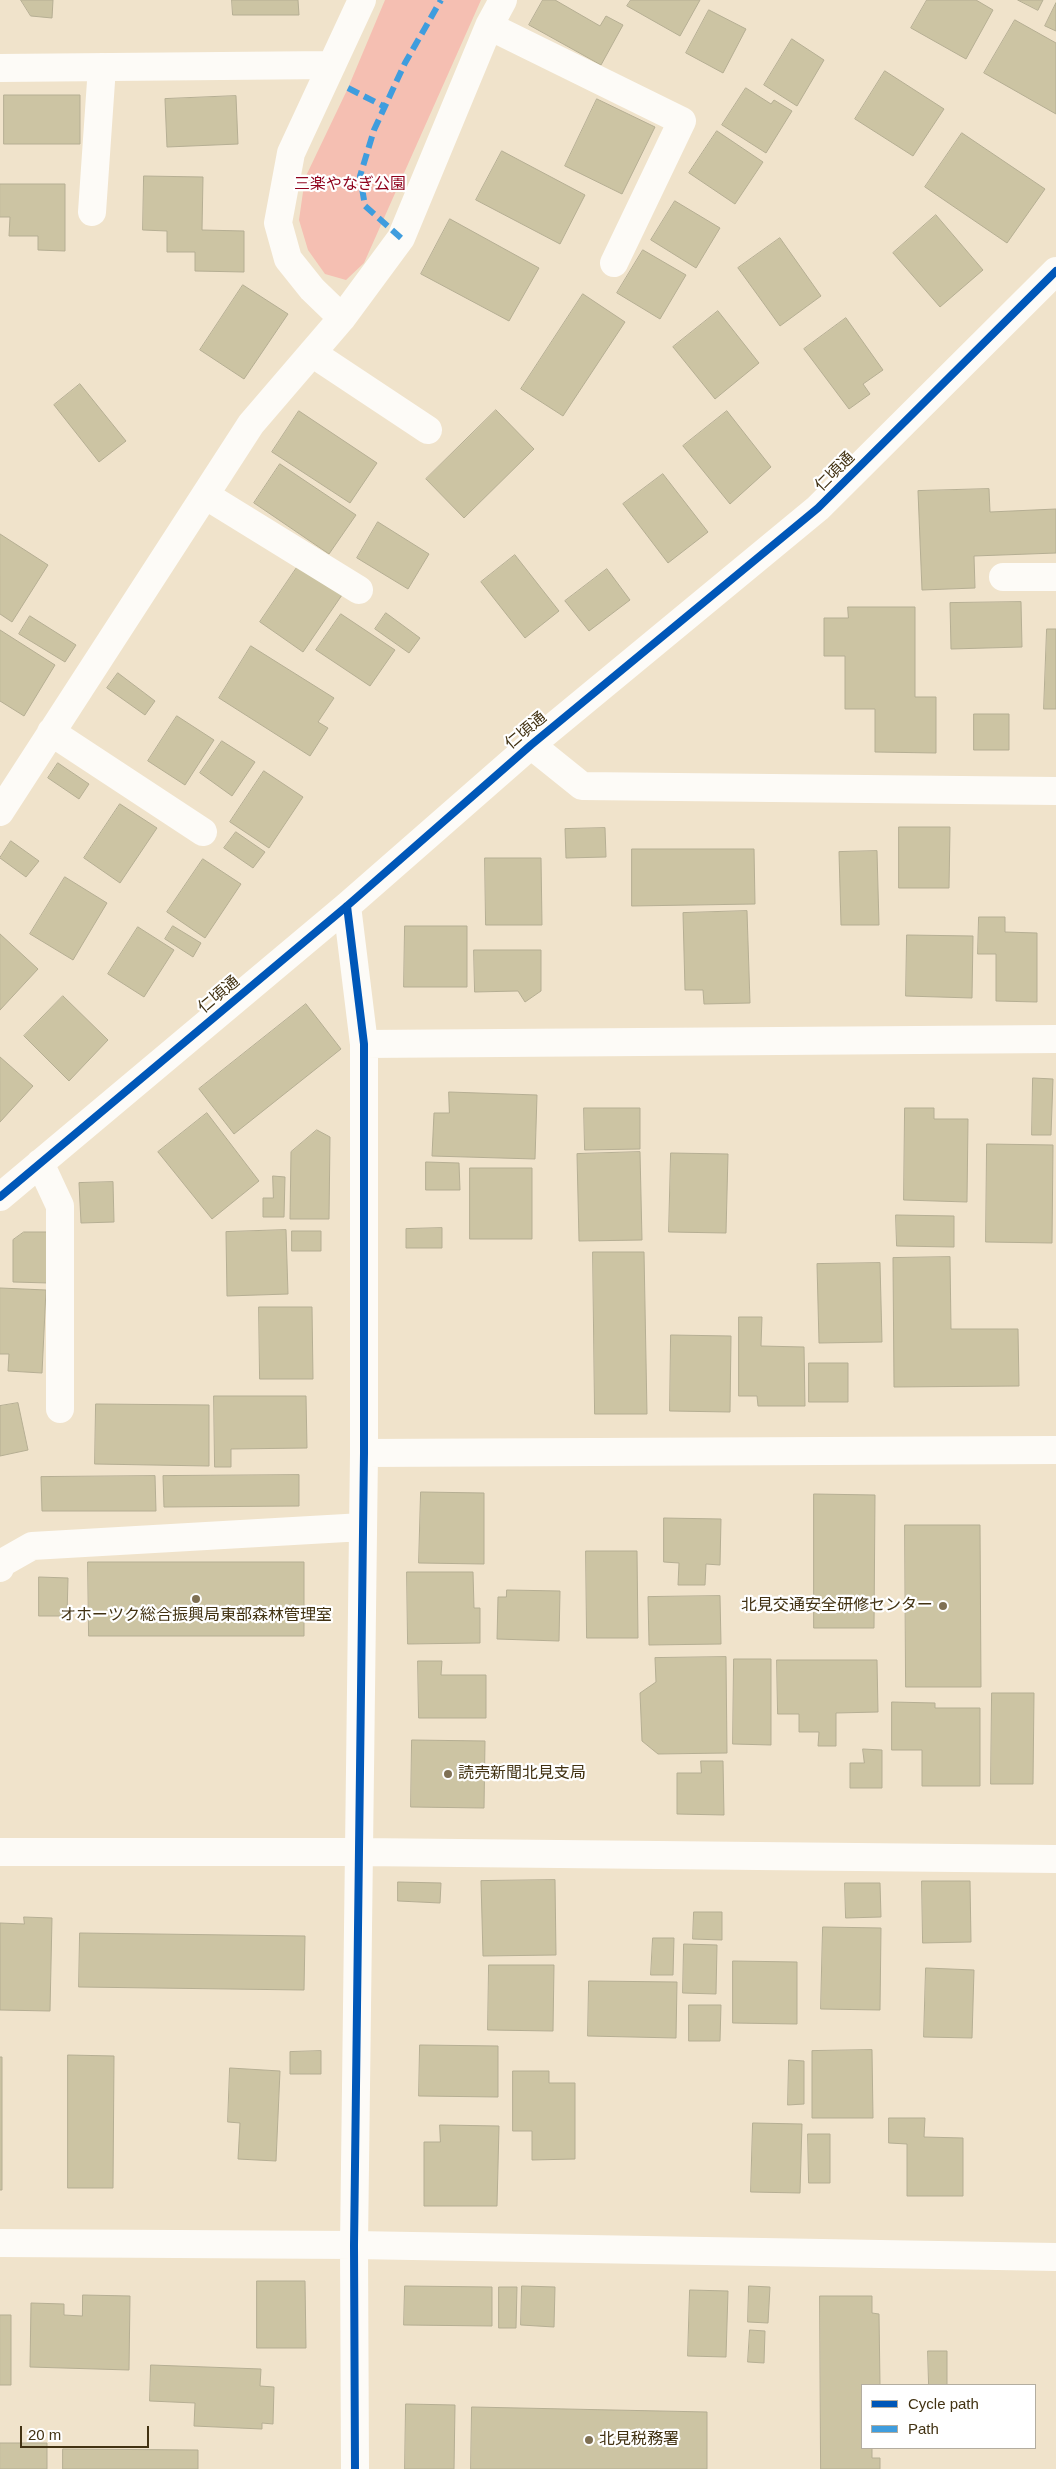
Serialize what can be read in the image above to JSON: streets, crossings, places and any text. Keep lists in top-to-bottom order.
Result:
{
  "streets": {
    "street": ["仁頃通"]
  },
  "parks": ["三楽やなぎ公園"],
  "places": [
    "オホーツク総合振興局東部森林管理室",
    "北見交通安全研修センター",
    "読売新聞北見支局",
    "北見税務署"
  ],
  "legend": ["Cycle path", "Path"],
  "scale_bar": "20 m"
}
